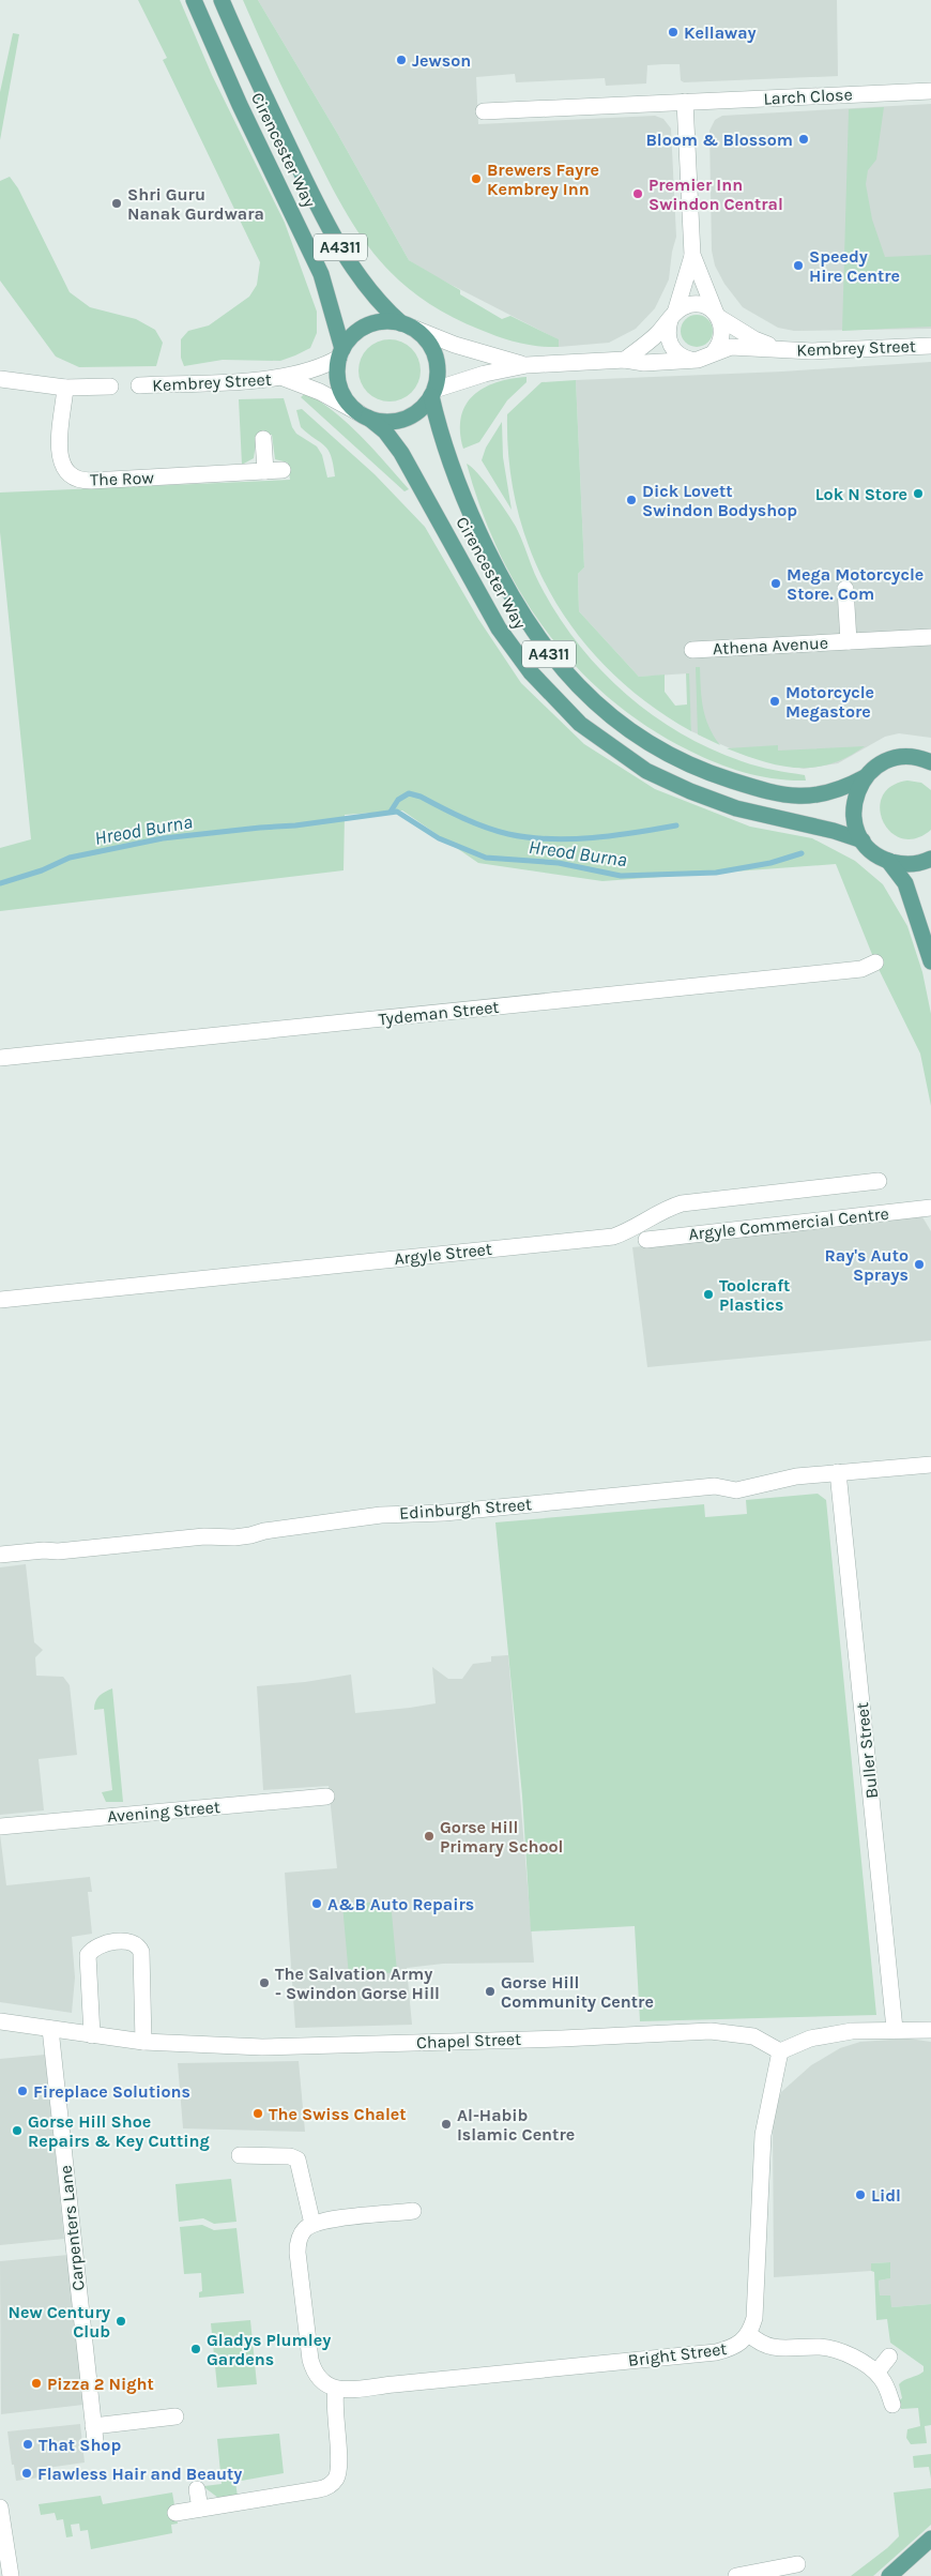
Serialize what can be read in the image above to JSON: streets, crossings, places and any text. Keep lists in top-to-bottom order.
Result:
{
  "streets": {
    "main road": ["Cirencester Way", "A4311"],
    "street": [
      "Larch Close",
      "Kembrey Street",
      "The Row",
      "Athena Avenue",
      "Tydeman Street",
      "Argyle Commercial Centre",
      "Argyle Street",
      "Edinburgh Street",
      "Buller Street",
      "Avening Street",
      "Chapel Street",
      "Carpenters Lane",
      "Bright Street"
    ]
  },
  "crossings": [
    ["Cirencester Way", "A4311"],
    ["Cirencester Way", "Kembrey Street"],
    ["A4311", "Kembrey Street"],
    ["Edinburgh Street", "Buller Street"],
    ["Chapel Street", "Carpenters Lane"],
    ["Chapel Street", "Bright Street"]
  ],
  "water": ["Hreod Burna"],
  "places": [
    "Kellaway",
    "Jewson",
    "Bloom & Blossom",
    "Brewers Fayre Kembrey Inn",
    "Premier Inn Swindon Central",
    "Shri Guru Nanak Gurdwara",
    "Speedy Hire Centre",
    "Lok N Store",
    "Dick Lovett Swindon Bodyshop",
    "Mega Motorcycle Store. Com",
    "Motorcycle Megastore",
    "Ray's Auto Sprays",
    "Toolcraft Plastics",
    "Gorse Hill Primary School",
    "A&B Auto Repairs",
    "The Salvation Army - Swindon Gorse Hill",
    "Gorse Hill Community Centre",
    "Fireplace Solutions",
    "The Swiss Chalet",
    "Al-Habib Islamic Centre",
    "Gorse Hill Shoe Repairs & Key Cutting",
    "Lidl",
    "New Century Club",
    "Gladys Plumley Gardens",
    "Pizza 2 Night",
    "That Shop",
    "Flawless Hair and Beauty"
  ]
}
